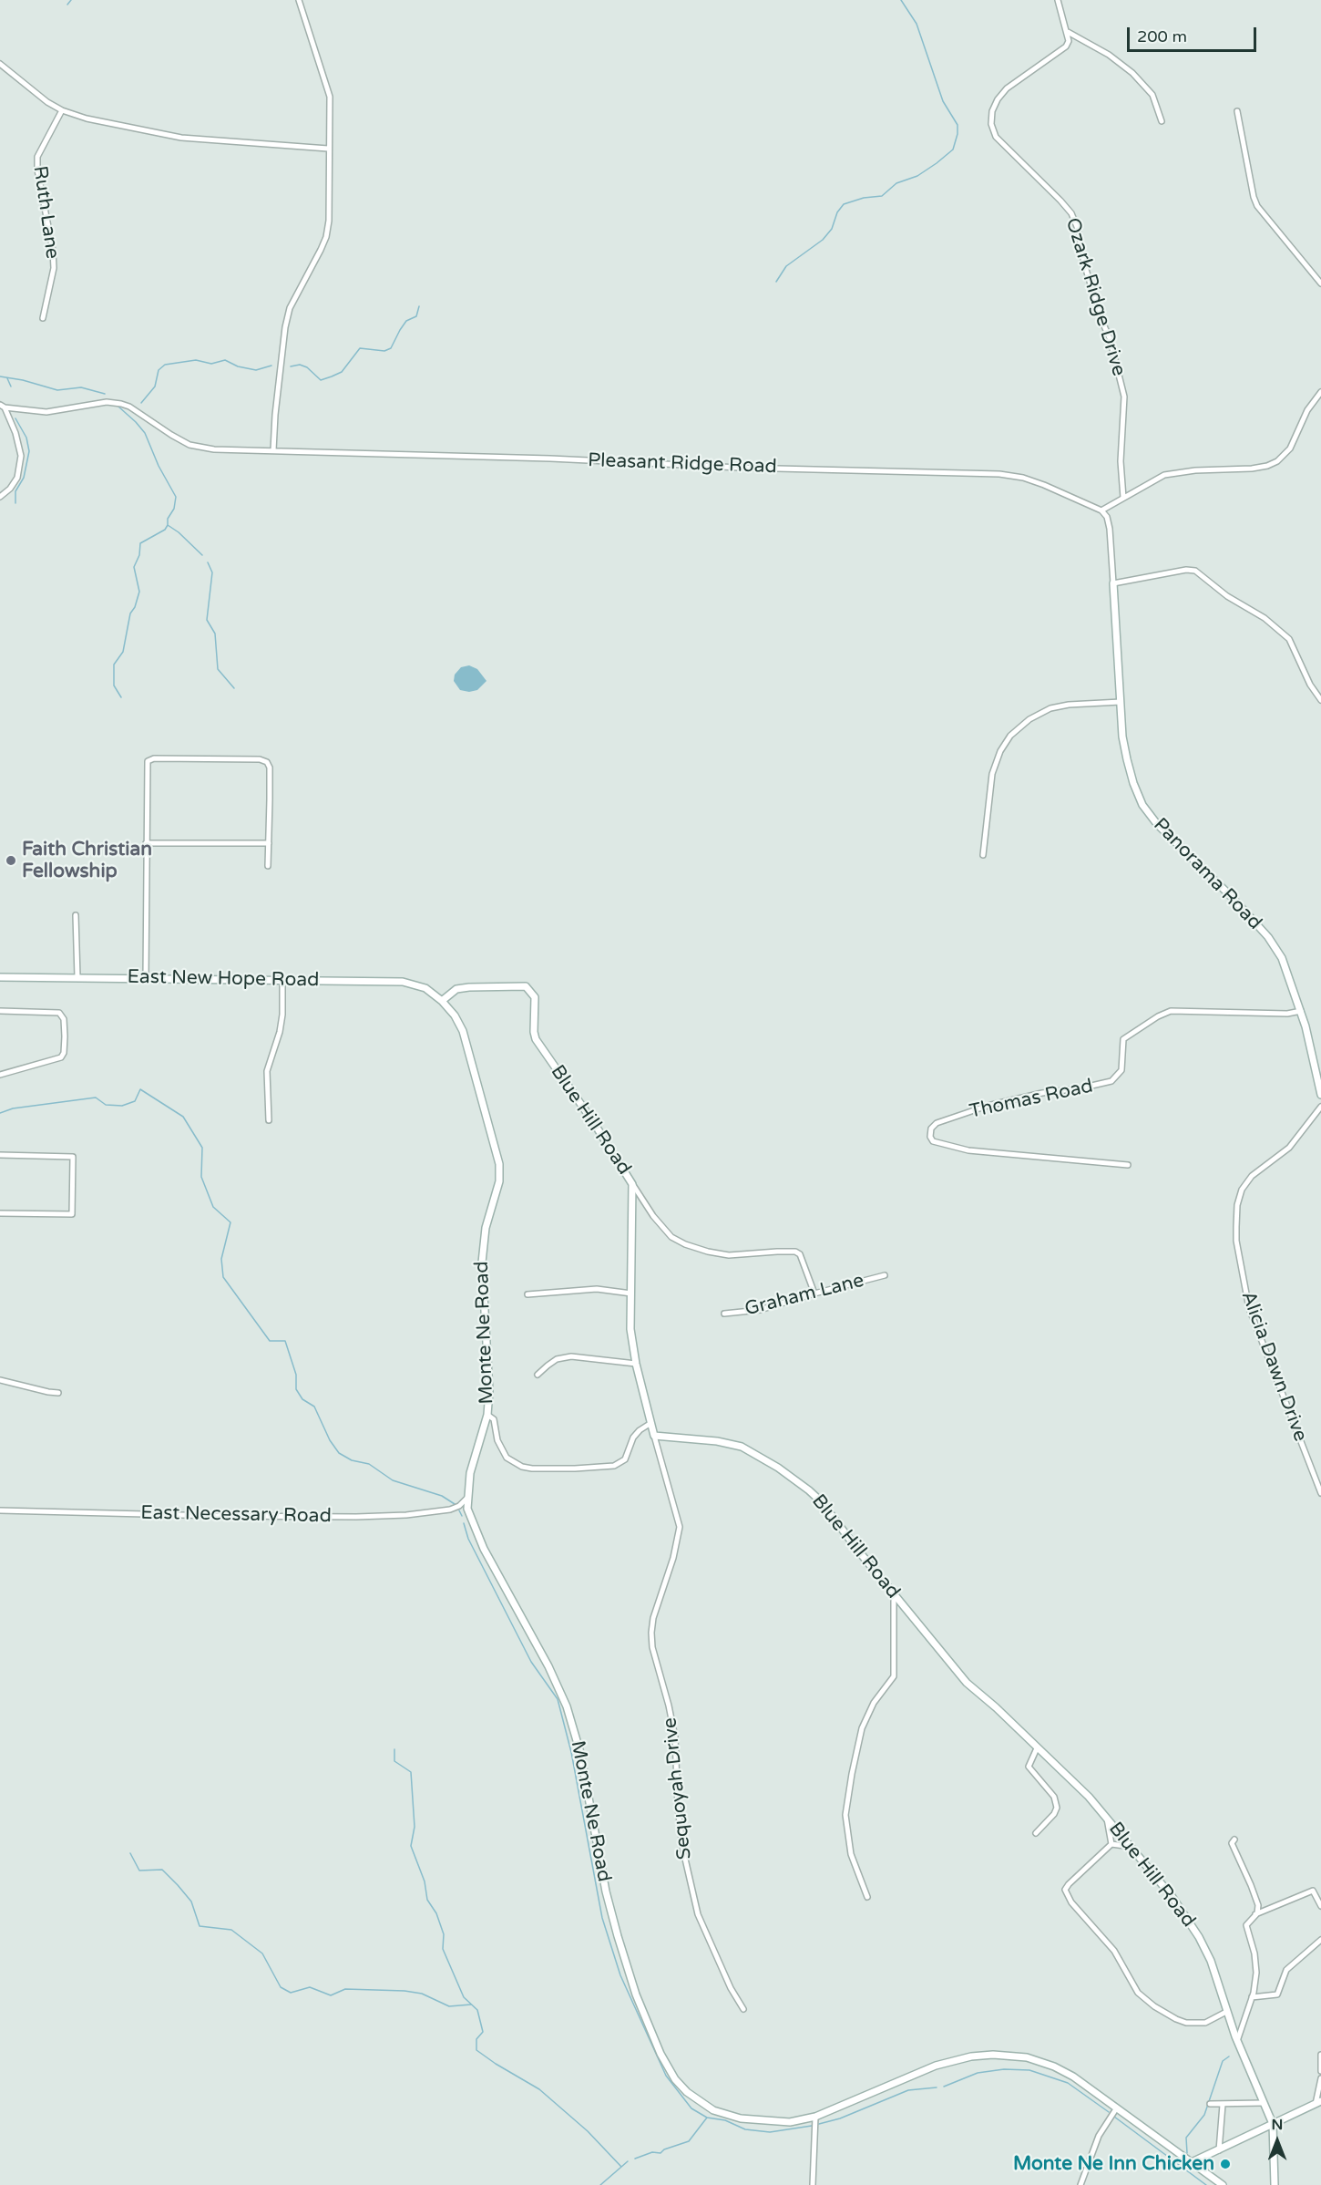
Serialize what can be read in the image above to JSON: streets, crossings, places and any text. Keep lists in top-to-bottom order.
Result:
{
  "streets": {
    "street": [
      "Ruth Lane",
      "Ozark Ridge Drive",
      "Pleasant Ridge Road",
      "Panorama Road",
      "East New Hope Road",
      "Thomas Road",
      "Blue Hill Road",
      "Graham Lane",
      "Monte Ne Road",
      "Alicia Dawn Drive",
      "East Necessary Road",
      "Sequoyah Drive"
    ]
  },
  "crossings": [
    ["Panorama Road", "Thomas Road"],
    ["East New Hope Road", "Blue Hill Road"],
    ["East New Hope Road", "Monte Ne Road"],
    ["Blue Hill Road", "Monte Ne Road"],
    ["Blue Hill Road", "Sequoyah Drive"],
    ["Monte Ne Road", "East Necessary Road"]
  ],
  "places": ["Faith Christian Fellowship", "Monte Ne Inn Chicken"],
  "scale_bar": "200 m",
  "north": "top"
}
